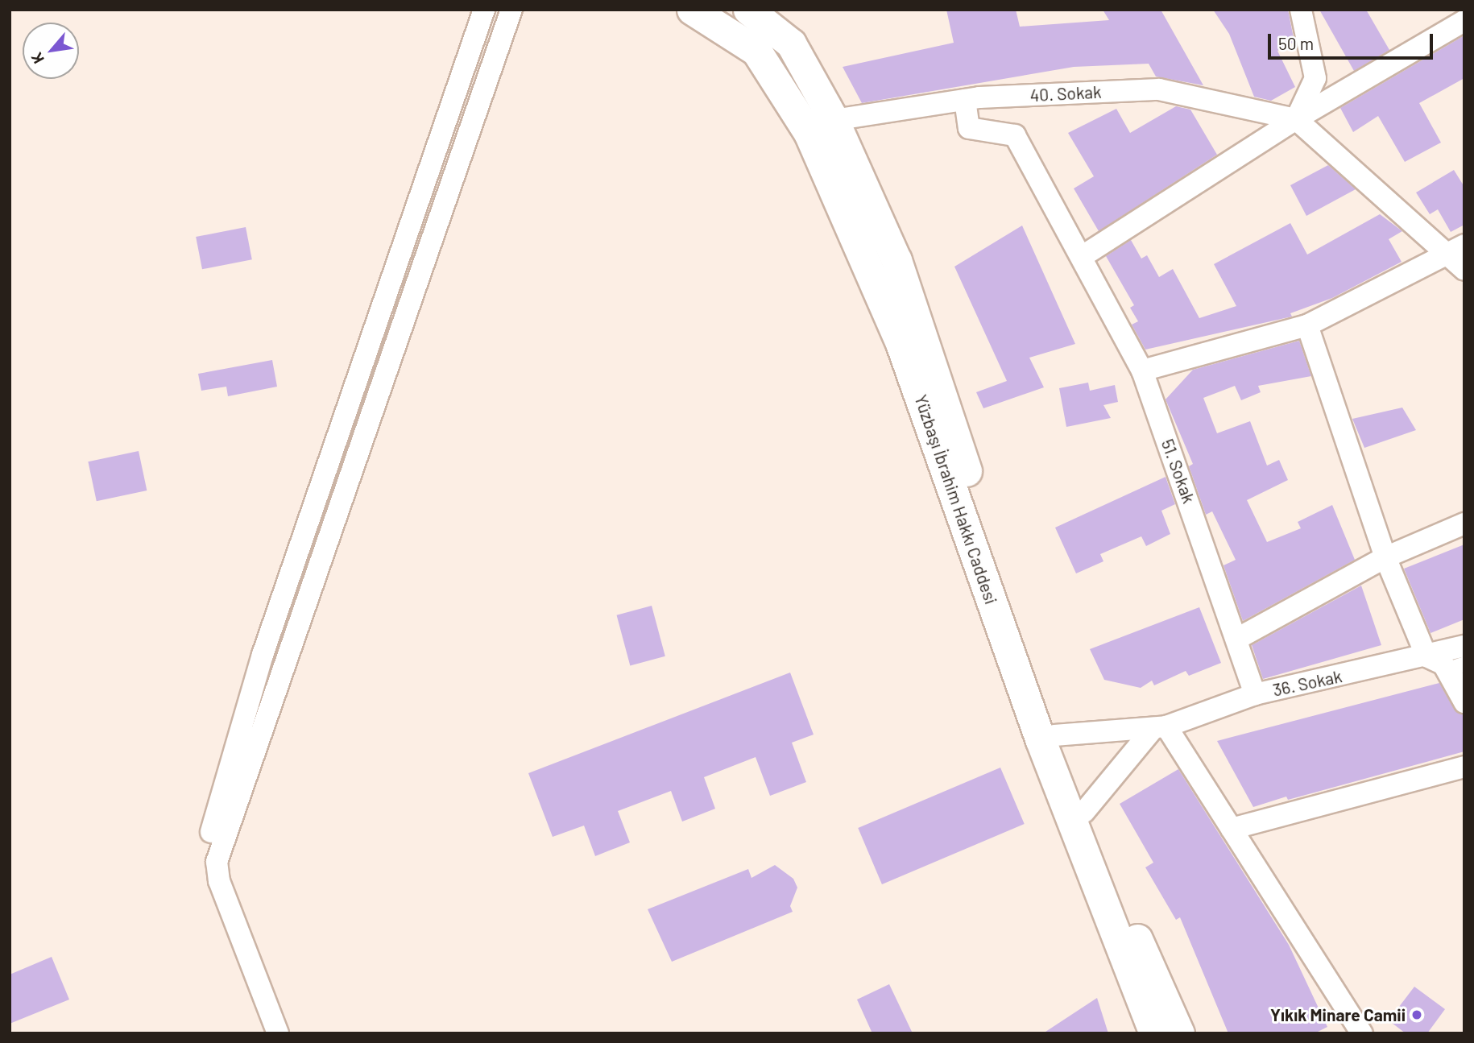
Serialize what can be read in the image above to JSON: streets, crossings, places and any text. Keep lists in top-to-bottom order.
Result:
{
  "streets": {
    "main road": ["Yüzbaşı İbrahim Hakkı Caddesi"],
    "street": ["40. Sokak", "51. Sokak", "36. Sokak"]
  },
  "crossings": [
    ["40. Sokak", "51. Sokak"],
    ["40. Sokak", "Yüzbaşı İbrahim Hakkı Caddesi"],
    ["51. Sokak", "36. Sokak"],
    ["Yüzbaşı İbrahim Hakkı Caddesi", "36. Sokak"]
  ],
  "places": ["Yıkık Minare Camii"],
  "scale_bar": "50 m",
  "north": "bottom left"
}
